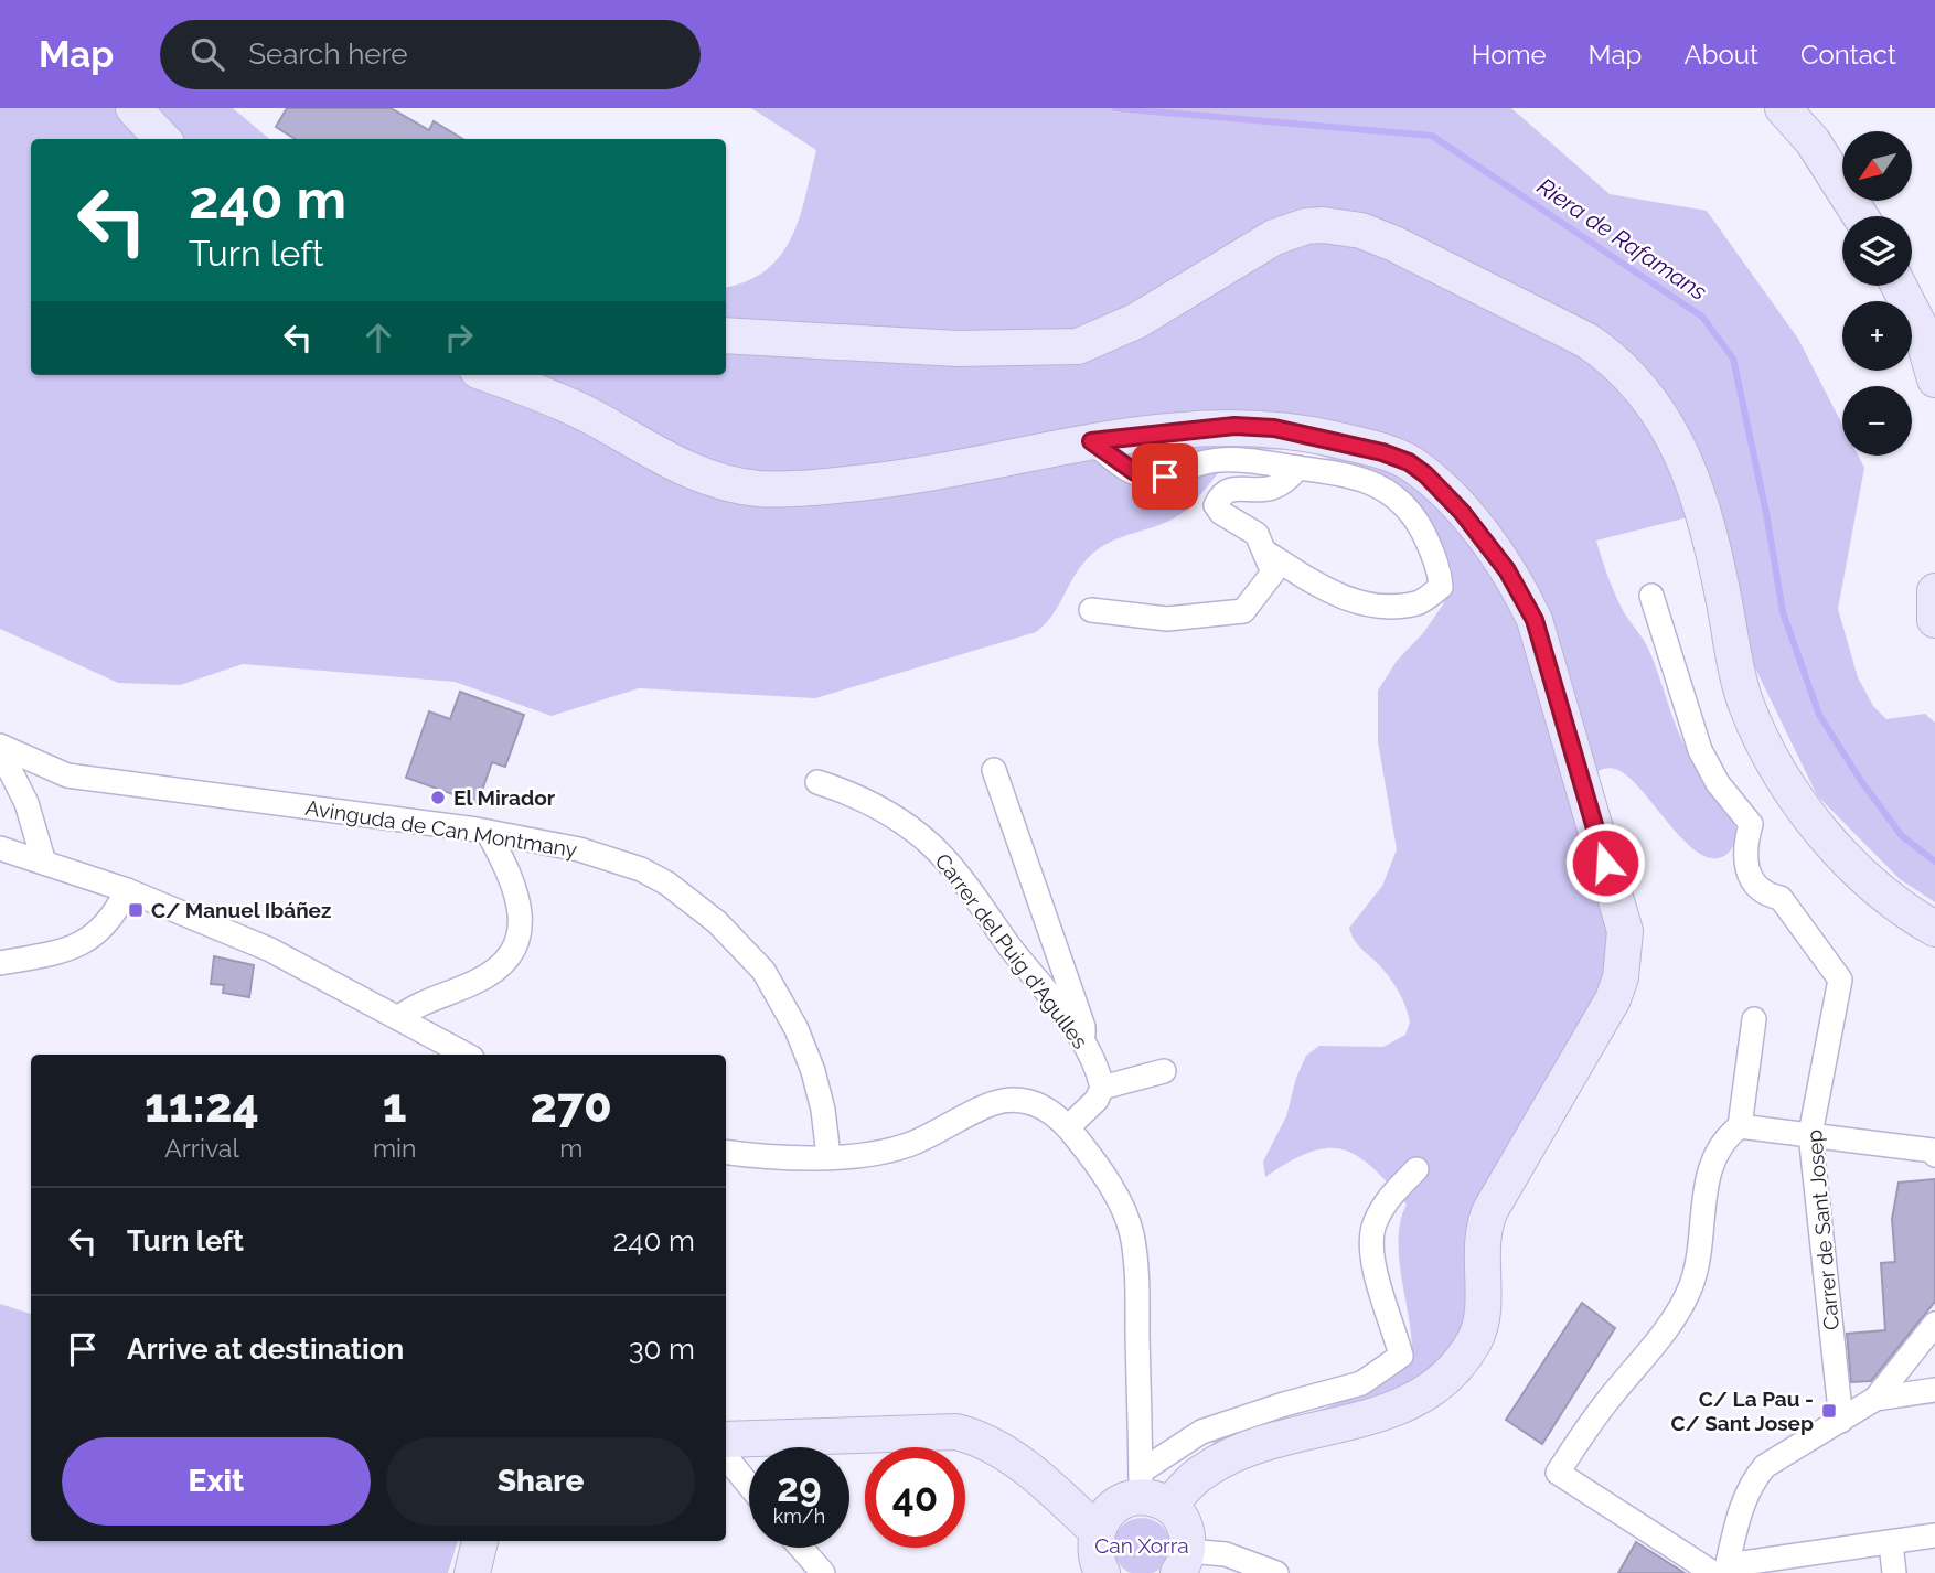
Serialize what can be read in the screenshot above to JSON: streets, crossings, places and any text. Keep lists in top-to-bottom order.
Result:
{
  "streets": {
    "street": ["Avinguda de Can Montmany", "Carrer del Puig d'Agulles", "Carrer de Sant Josep"]
  },
  "water": ["Riera de Rafamans"],
  "parks": ["Can Xorra"],
  "places": {
    "other": ["El Mirador"],
    "transit": ["C/ Manuel Ibáñez", "C/ La Pau - C/ Sant Josep"]
  },
  "north": "bottom left",
  "page": {
    "header": "Map",
    "search": "Search here",
    "nav": [
      "Home",
      "Map",
      "About",
      "Contact"
    ],
    "map_buttons": ["+", "−"],
    "turn": ["240 m", "Turn left"],
    "eta": [
      "11:24",
      "Arrival",
      "1",
      "min",
      "270",
      "m"
    ],
    "list": [
      {
        "name": "Turn left",
        "value": "240 m"
      },
      {
        "name": "Arrive at destination",
        "value": "30 m"
      }
    ],
    "buttons": ["Exit", "Share"],
    "speed": "29 km/h",
    "limit": "40"
  }
}
